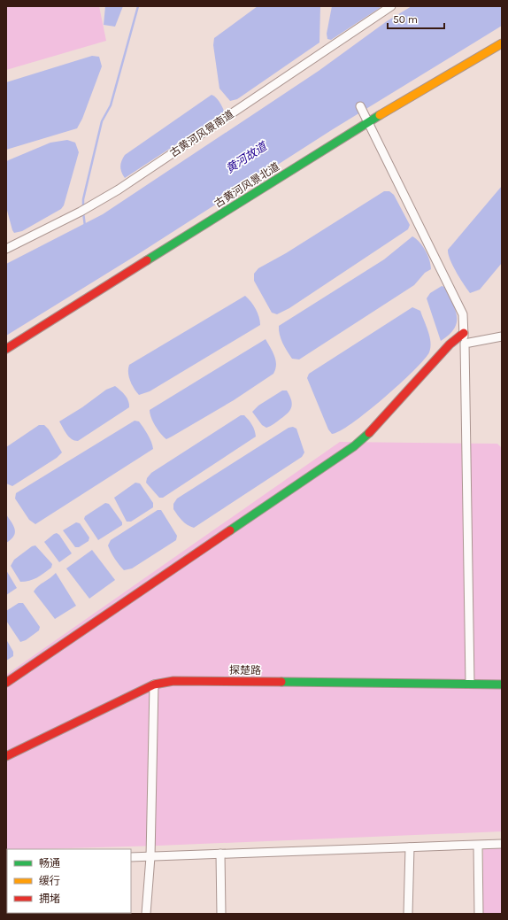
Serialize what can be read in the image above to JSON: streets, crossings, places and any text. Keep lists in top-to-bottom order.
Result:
{
  "streets": {
    "street": ["古黄河风景南道", "古黄河风景北道", "探楚路"]
  },
  "water": ["黄河故道"],
  "legend": ["畅通", "缓行", "拥堵"],
  "scale_bar": "50 m"
}
